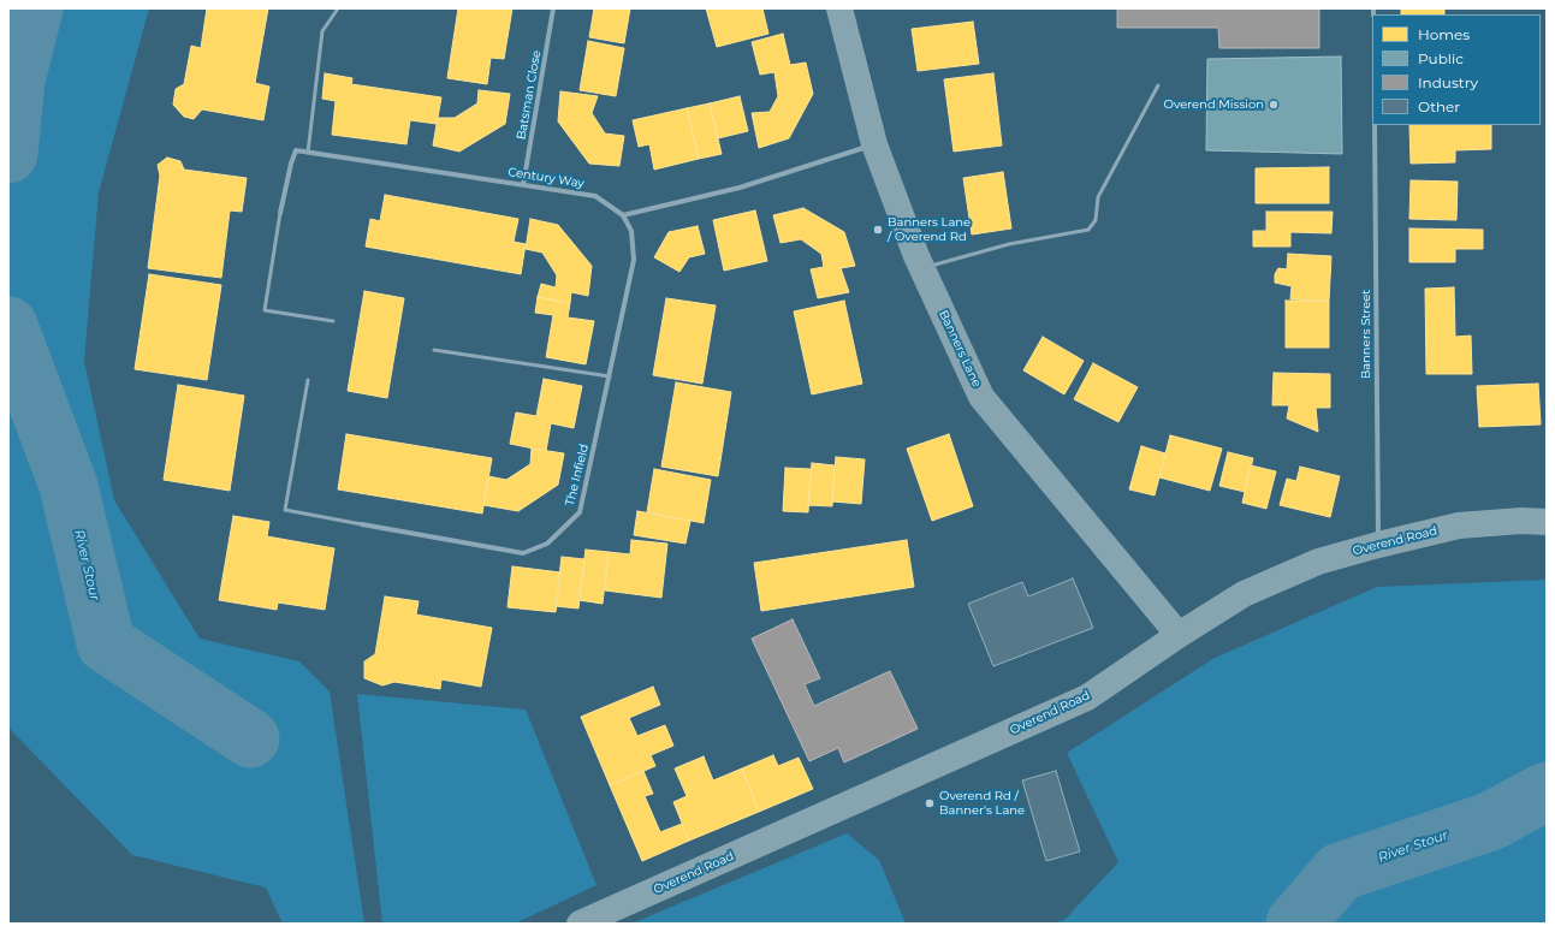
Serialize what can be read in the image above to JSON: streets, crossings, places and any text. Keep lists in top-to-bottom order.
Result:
{
  "streets": {
    "street": [
      "Batsman Close",
      "Century Way",
      "Banners Street",
      "Banners Lane",
      "The Infield",
      "Overend Road"
    ]
  },
  "crossings": [
    ["Batsman Close", "Century Way"],
    ["Century Way", "The Infield"],
    ["Banners Street", "Overend Road"],
    ["Banners Lane", "Overend Road"]
  ],
  "water": ["River Stour"],
  "places": ["Overend Mission", "Banners Lane / Overend Rd", "Overend Rd / Banner's Lane"],
  "legend": [
    "Homes",
    "Public",
    "Industry",
    "Other"
  ]
}
